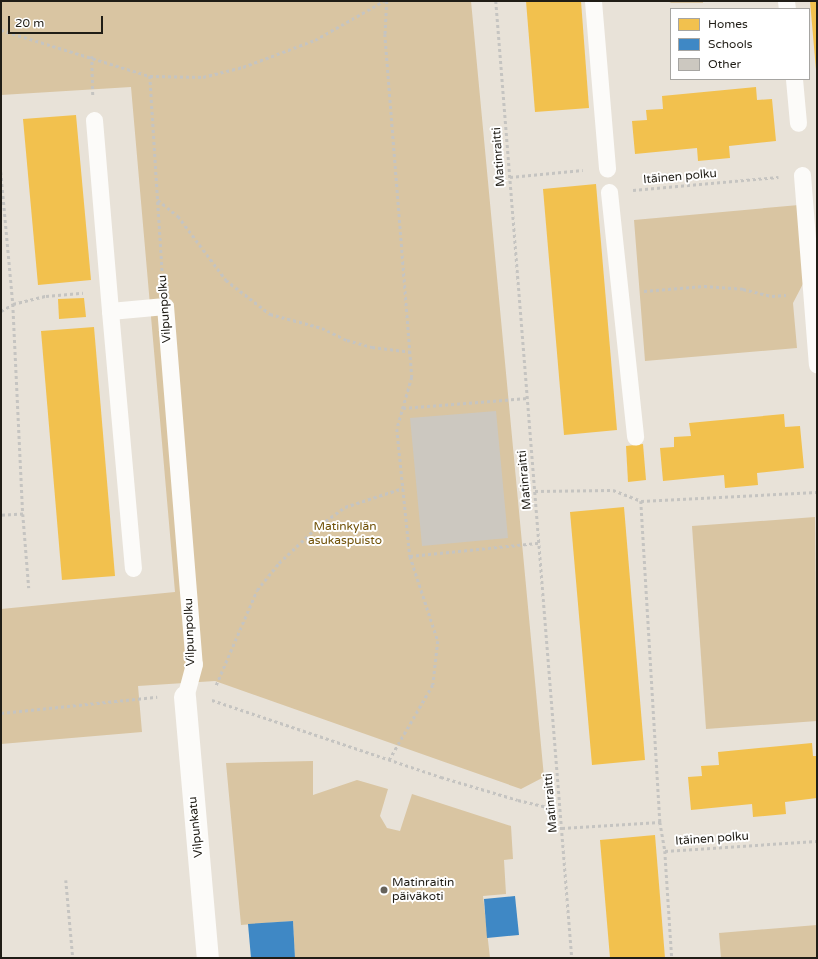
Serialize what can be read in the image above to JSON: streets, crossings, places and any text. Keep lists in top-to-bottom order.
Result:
{
  "streets": {
    "street": ["Vilpunkatu"],
    "lane": ["Vilpunpolku"],
    "path": ["Matinraitti", "Itäinen polku"]
  },
  "crossings": [
    ["Vilpunpolku", "Vilpunkatu"]
  ],
  "parks": ["Matinkylän asukaspuisto"],
  "places": ["Matinraitin päiväkoti"],
  "legend": ["Homes", "Schools", "Other"],
  "scale_bar": "20 m"
}
